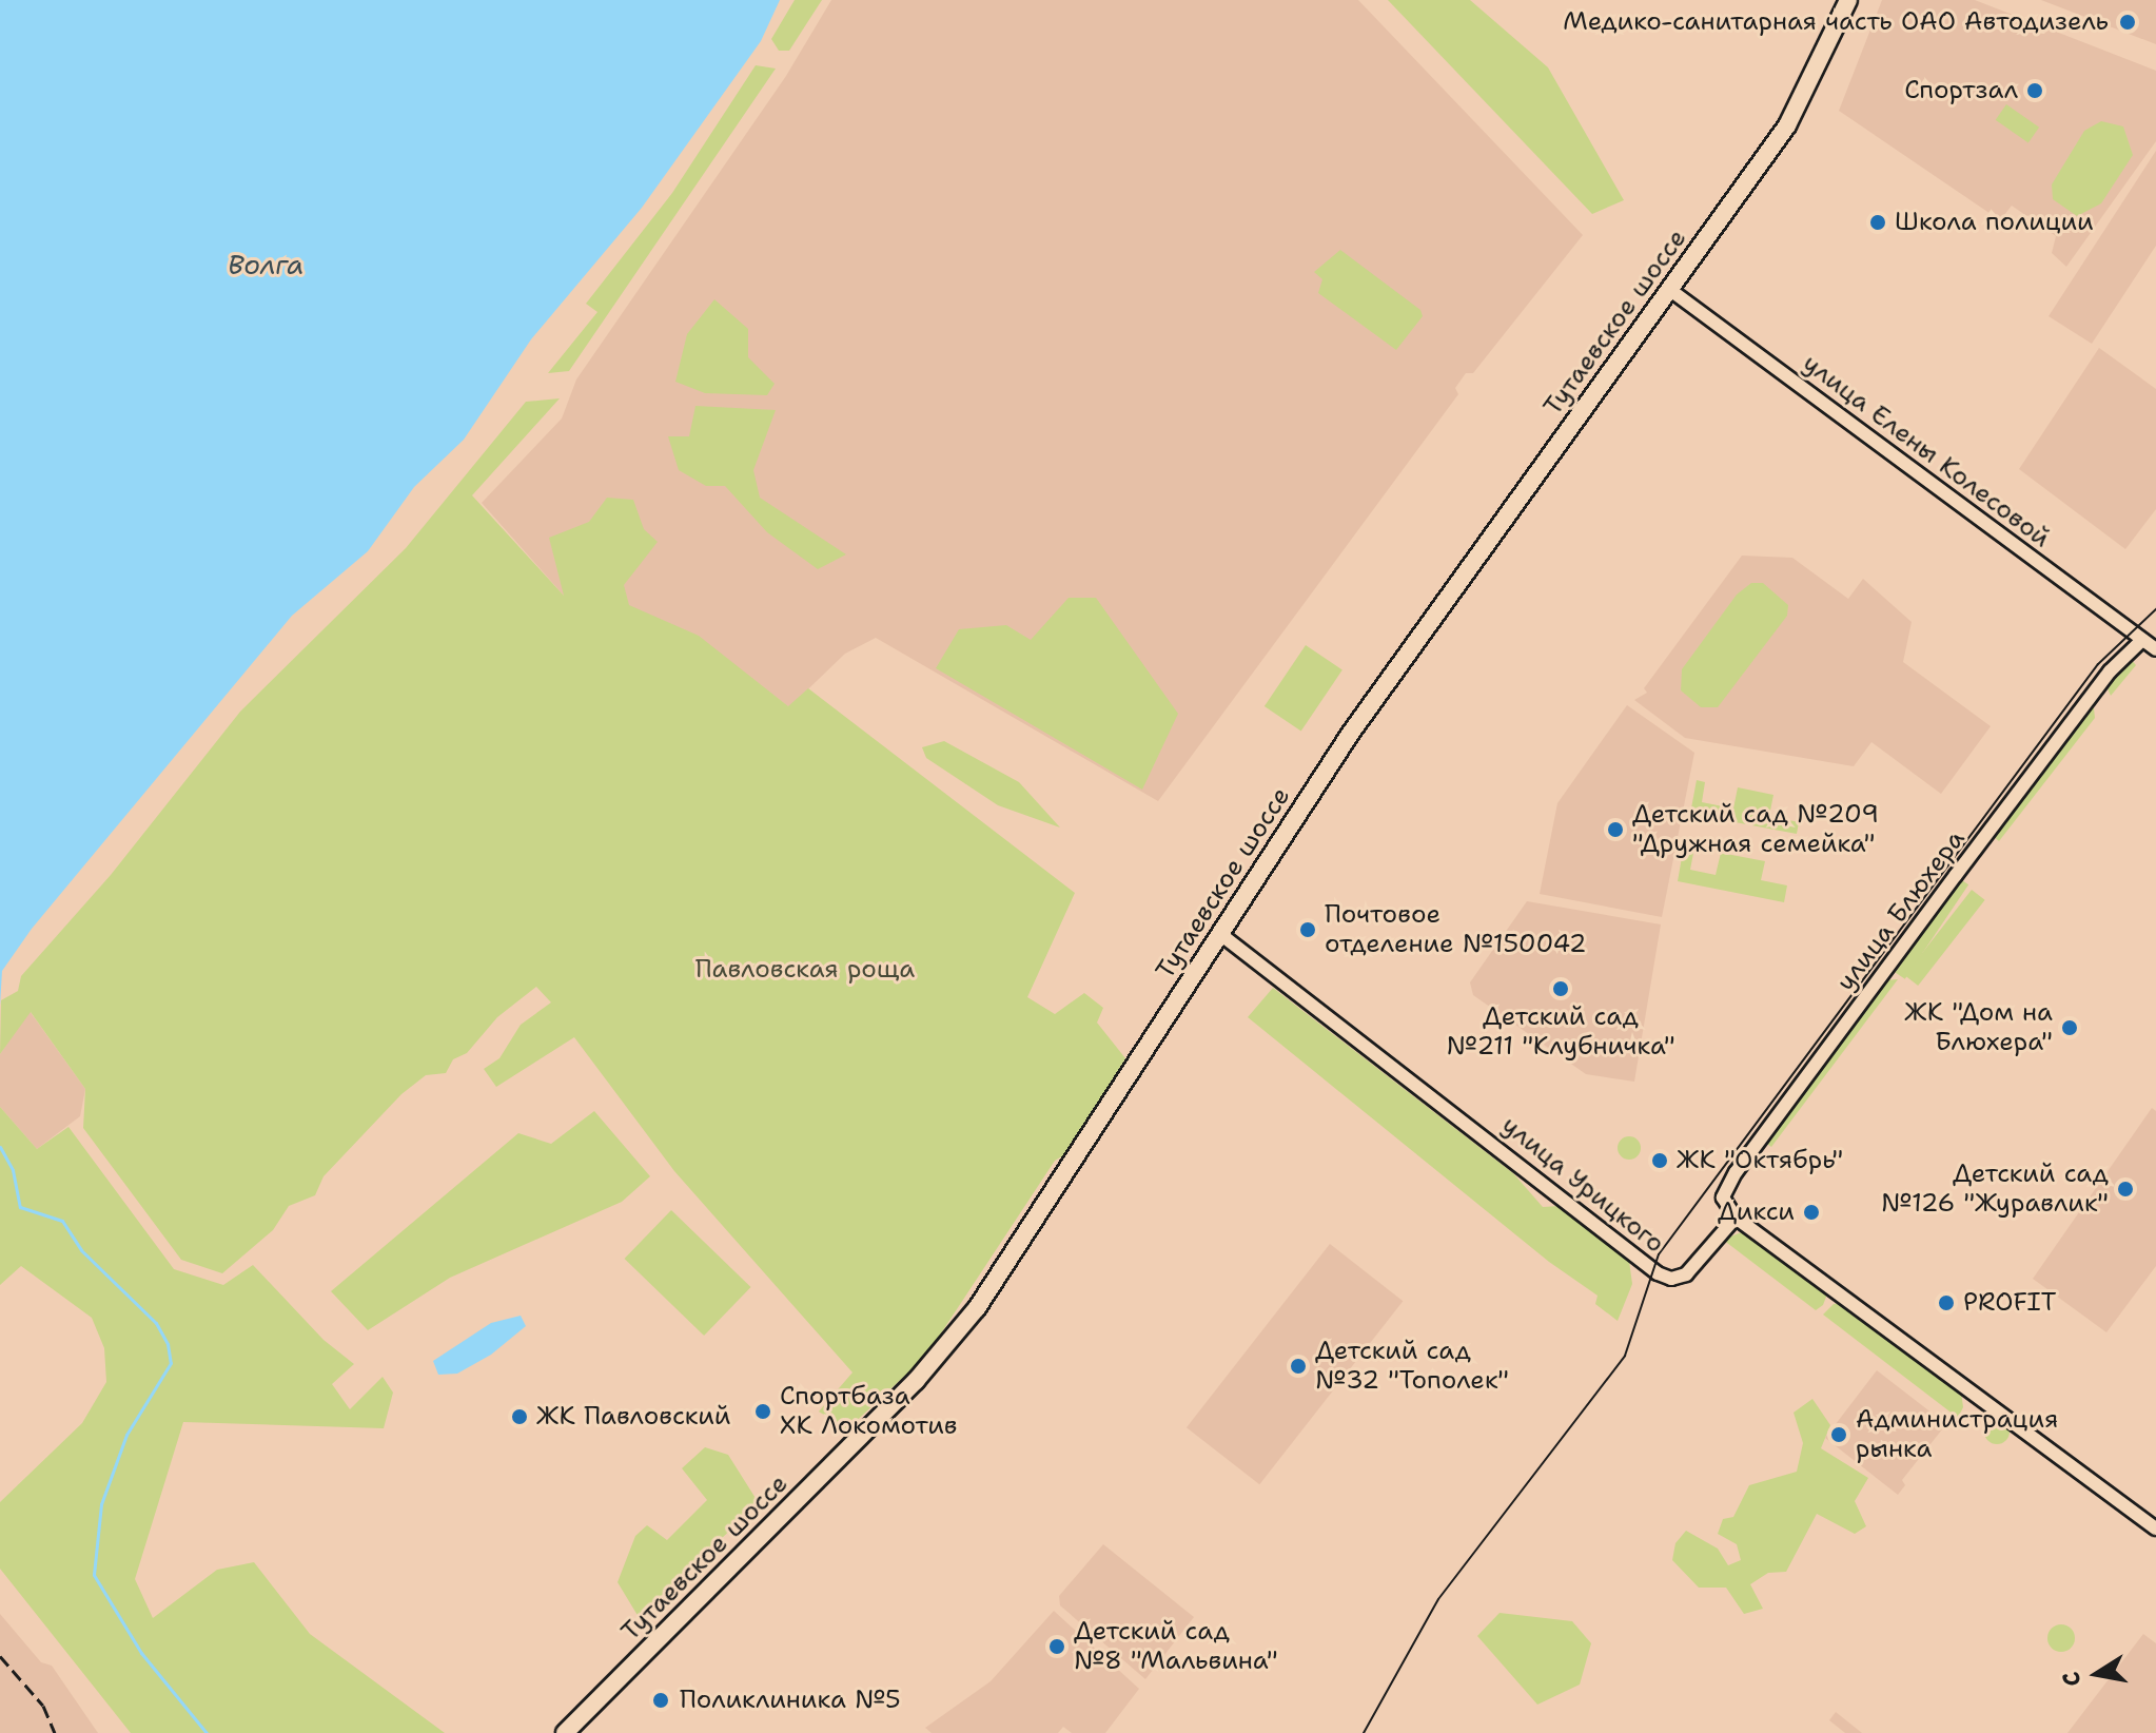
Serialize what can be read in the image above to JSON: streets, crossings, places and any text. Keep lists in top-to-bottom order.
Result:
{
  "streets": {
    "main road": ["Тутаевское шоссе"],
    "street": ["улица Елены Колесовой", "улица Блюхера", "улица Урицкого"]
  },
  "crossings": [
    ["Тутаевское шоссе", "улица Елены Колесовой"],
    ["Тутаевское шоссе", "улица Урицкого"],
    ["улица Елены Колесовой", "улица Блюхера"],
    ["улица Блюхера", "улица Урицкого"]
  ],
  "water": ["Волга"],
  "parks": ["Павловская роща"],
  "places": [
    "Медико-санитарная часть ОАО Автодизель",
    "Спортзал",
    "Школа полиции",
    "Детский сад №209 \"Дружная семейка\"",
    "Почтовое отделение №150042",
    "Детский сад №211 \"Клубничка\"",
    "ЖК \"Дом на Блюхера\"",
    "ЖК \"Октябрь\"",
    "Детский сад №126 \"Журавлик\"",
    "Дикси",
    "PROFIT",
    "Детский сад №32 \"Тополек\"",
    "Спортбаза ХК Локомотив",
    "ЖК Павловский",
    "Администрация рынка",
    "Детский сад №8 \"Мальвина\"",
    "Поликлиника №5"
  ],
  "north": "left"
}
